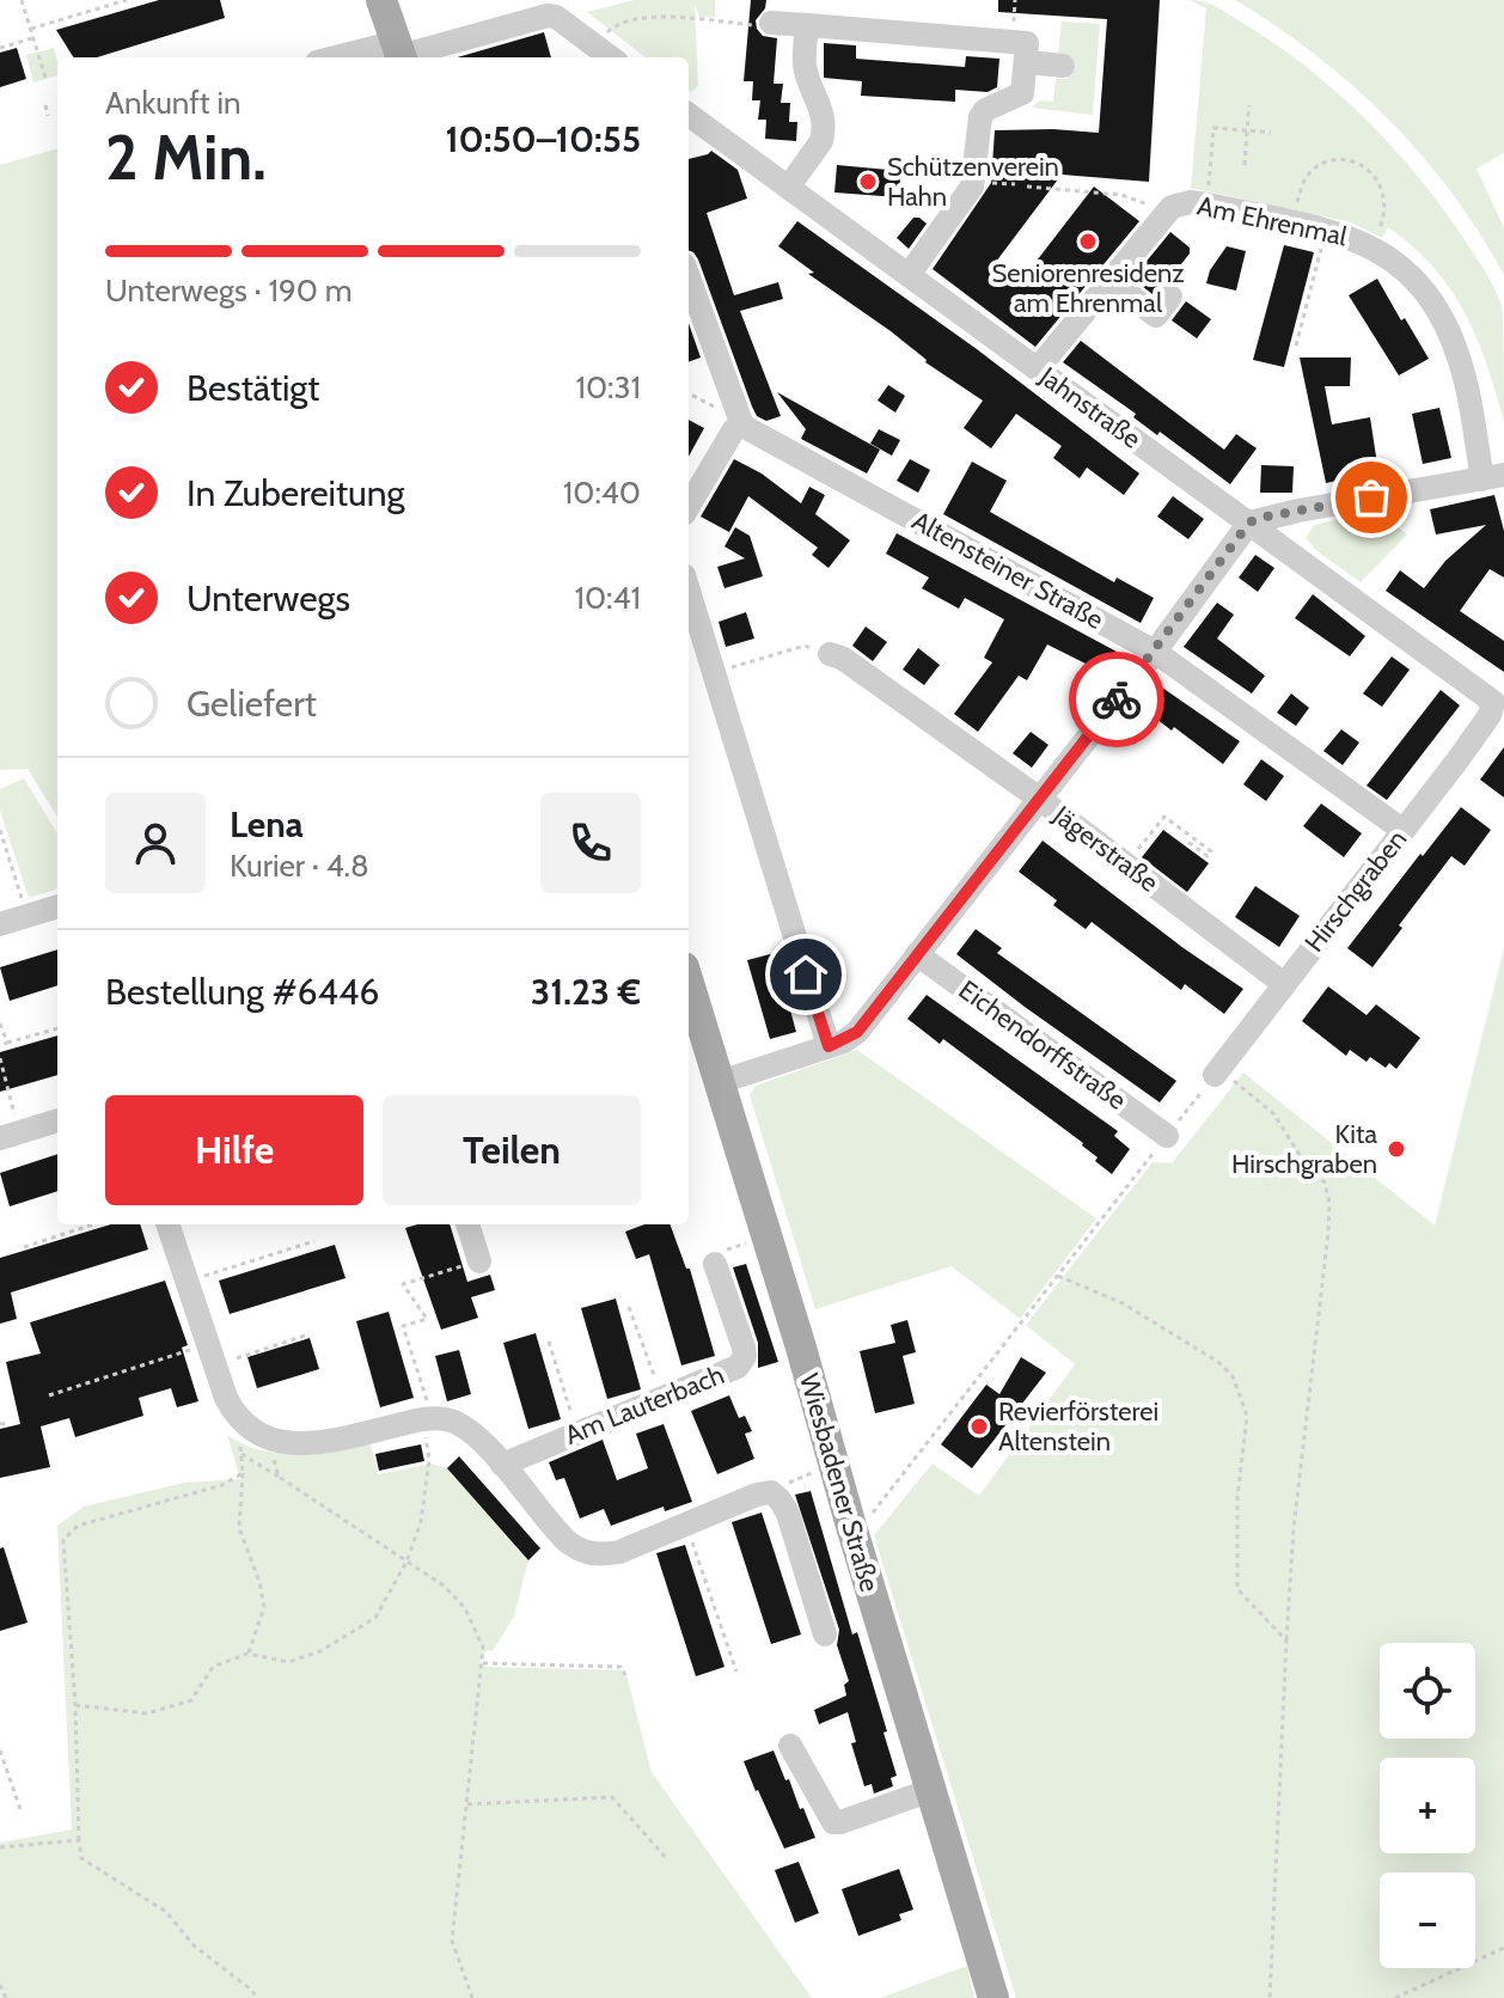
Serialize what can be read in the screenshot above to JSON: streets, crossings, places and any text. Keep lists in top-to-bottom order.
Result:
{
  "streets": {
    "main road": ["Wiesbadener Straße"],
    "street": [
      "Am Ehrenmal",
      "Jahnstraße",
      "Altensteiner Straße",
      "Jägerstraße",
      "Hirschgraben",
      "Eichendorffstraße",
      "Am Lauterbach"
    ]
  },
  "crossings": [
    ["Am Ehrenmal", "Jahnstraße"],
    ["Jahnstraße", "Hirschgraben"],
    ["Altensteiner Straße", "Hirschgraben"],
    ["Jägerstraße", "Hirschgraben"]
  ],
  "places": [
    "Schützenverein Hahn",
    "Seniorenresidenz am Ehrenmal",
    "Kita Hirschgraben",
    "Revierförsterei Altenstein"
  ],
  "page": {
    "heading": ["2 Min.", "Ankunft in", "10:50–10:55"],
    "panel": [
      "Lena",
      "Kurier · 4.8",
      "Bestellung #6446",
      "31.23 €"
    ],
    "bar": "Unterwegs · 190 m",
    "list": [
      ["Bestätigt", "10:31"],
      ["In Zubereitung", "10:40"],
      ["Unterwegs", "10:41"],
      "Geliefert"
    ],
    "buttons": ["Hilfe", "Teilen"],
    "map_buttons": ["+", "−"]
  }
}
